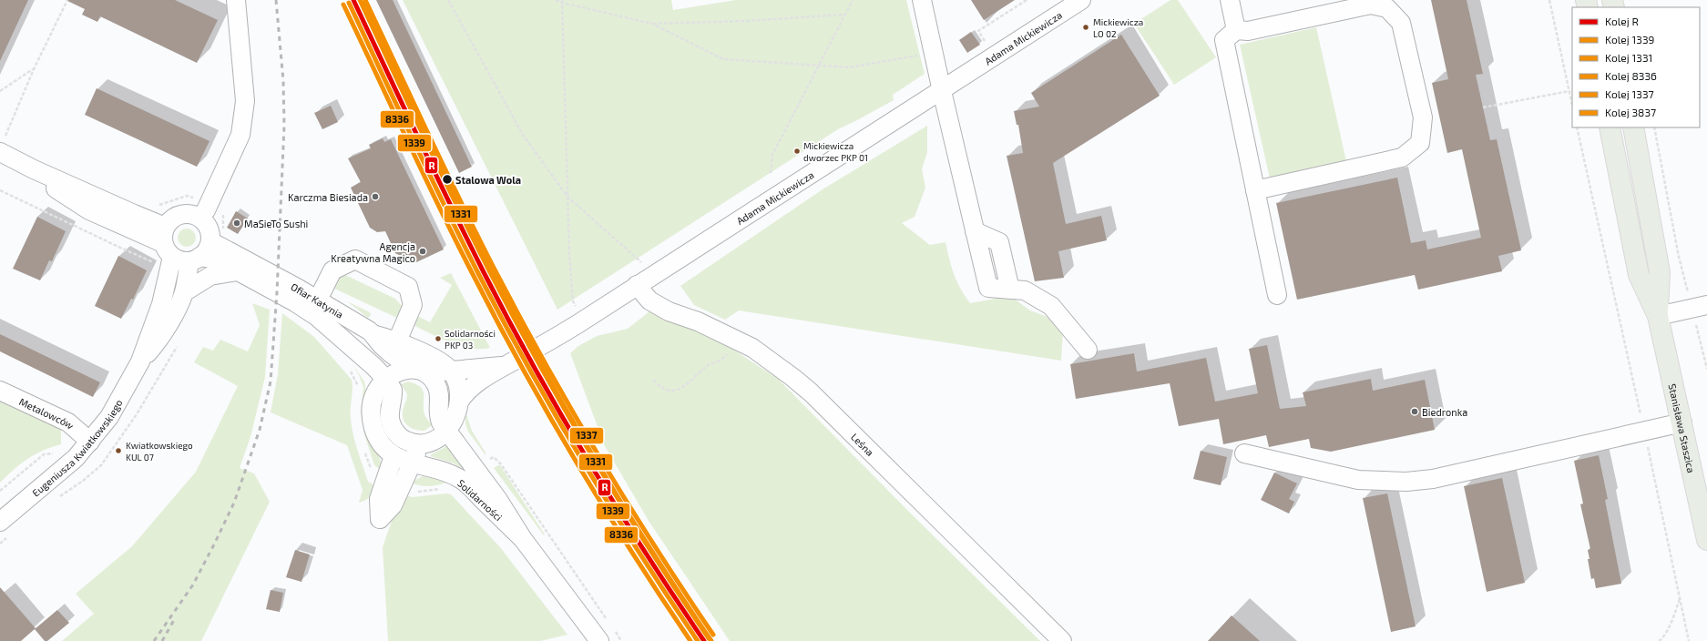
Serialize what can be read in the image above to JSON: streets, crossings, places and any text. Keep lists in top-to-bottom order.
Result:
{
  "streets": {
    "main road": ["Stanisława Staszica"],
    "street": [
      "Adama Mickiewicza",
      "Ofiar Katynia",
      "Metalowców",
      "Leśna",
      "Eugeniusza Kwiatkowskiego",
      "Solidarności"
    ]
  },
  "crossings": [
    ["Adama Mickiewicza", "Ofiar Katynia"],
    ["Adama Mickiewicza", "Leśna"],
    ["Adama Mickiewicza", "Solidarności"],
    ["Ofiar Katynia", "Eugeniusza Kwiatkowskiego"],
    ["Ofiar Katynia", "Solidarności"],
    ["Metalowców", "Eugeniusza Kwiatkowskiego"]
  ],
  "places": [
    "Mickiewicza LO 02",
    "Mickiewicza dworzec PKP 01",
    "Stalowa Wola",
    "Karczma Biesiada",
    "MaSieTo Sushi",
    "Agencja Kreatywna Magico",
    "Solidarności PKP 03",
    "Biedronka",
    "Kwiatkowskiego KUL 07"
  ],
  "lines": [
    "rail line R",
    "rail line 1331",
    "rail line 1337",
    "rail line 1339",
    "rail line 3837",
    "rail line 8336"
  ],
  "legend": [
    "Kolej R",
    "Kolej 1339",
    "Kolej 1331",
    "Kolej 8336",
    "Kolej 1337",
    "Kolej 3837"
  ]
}
